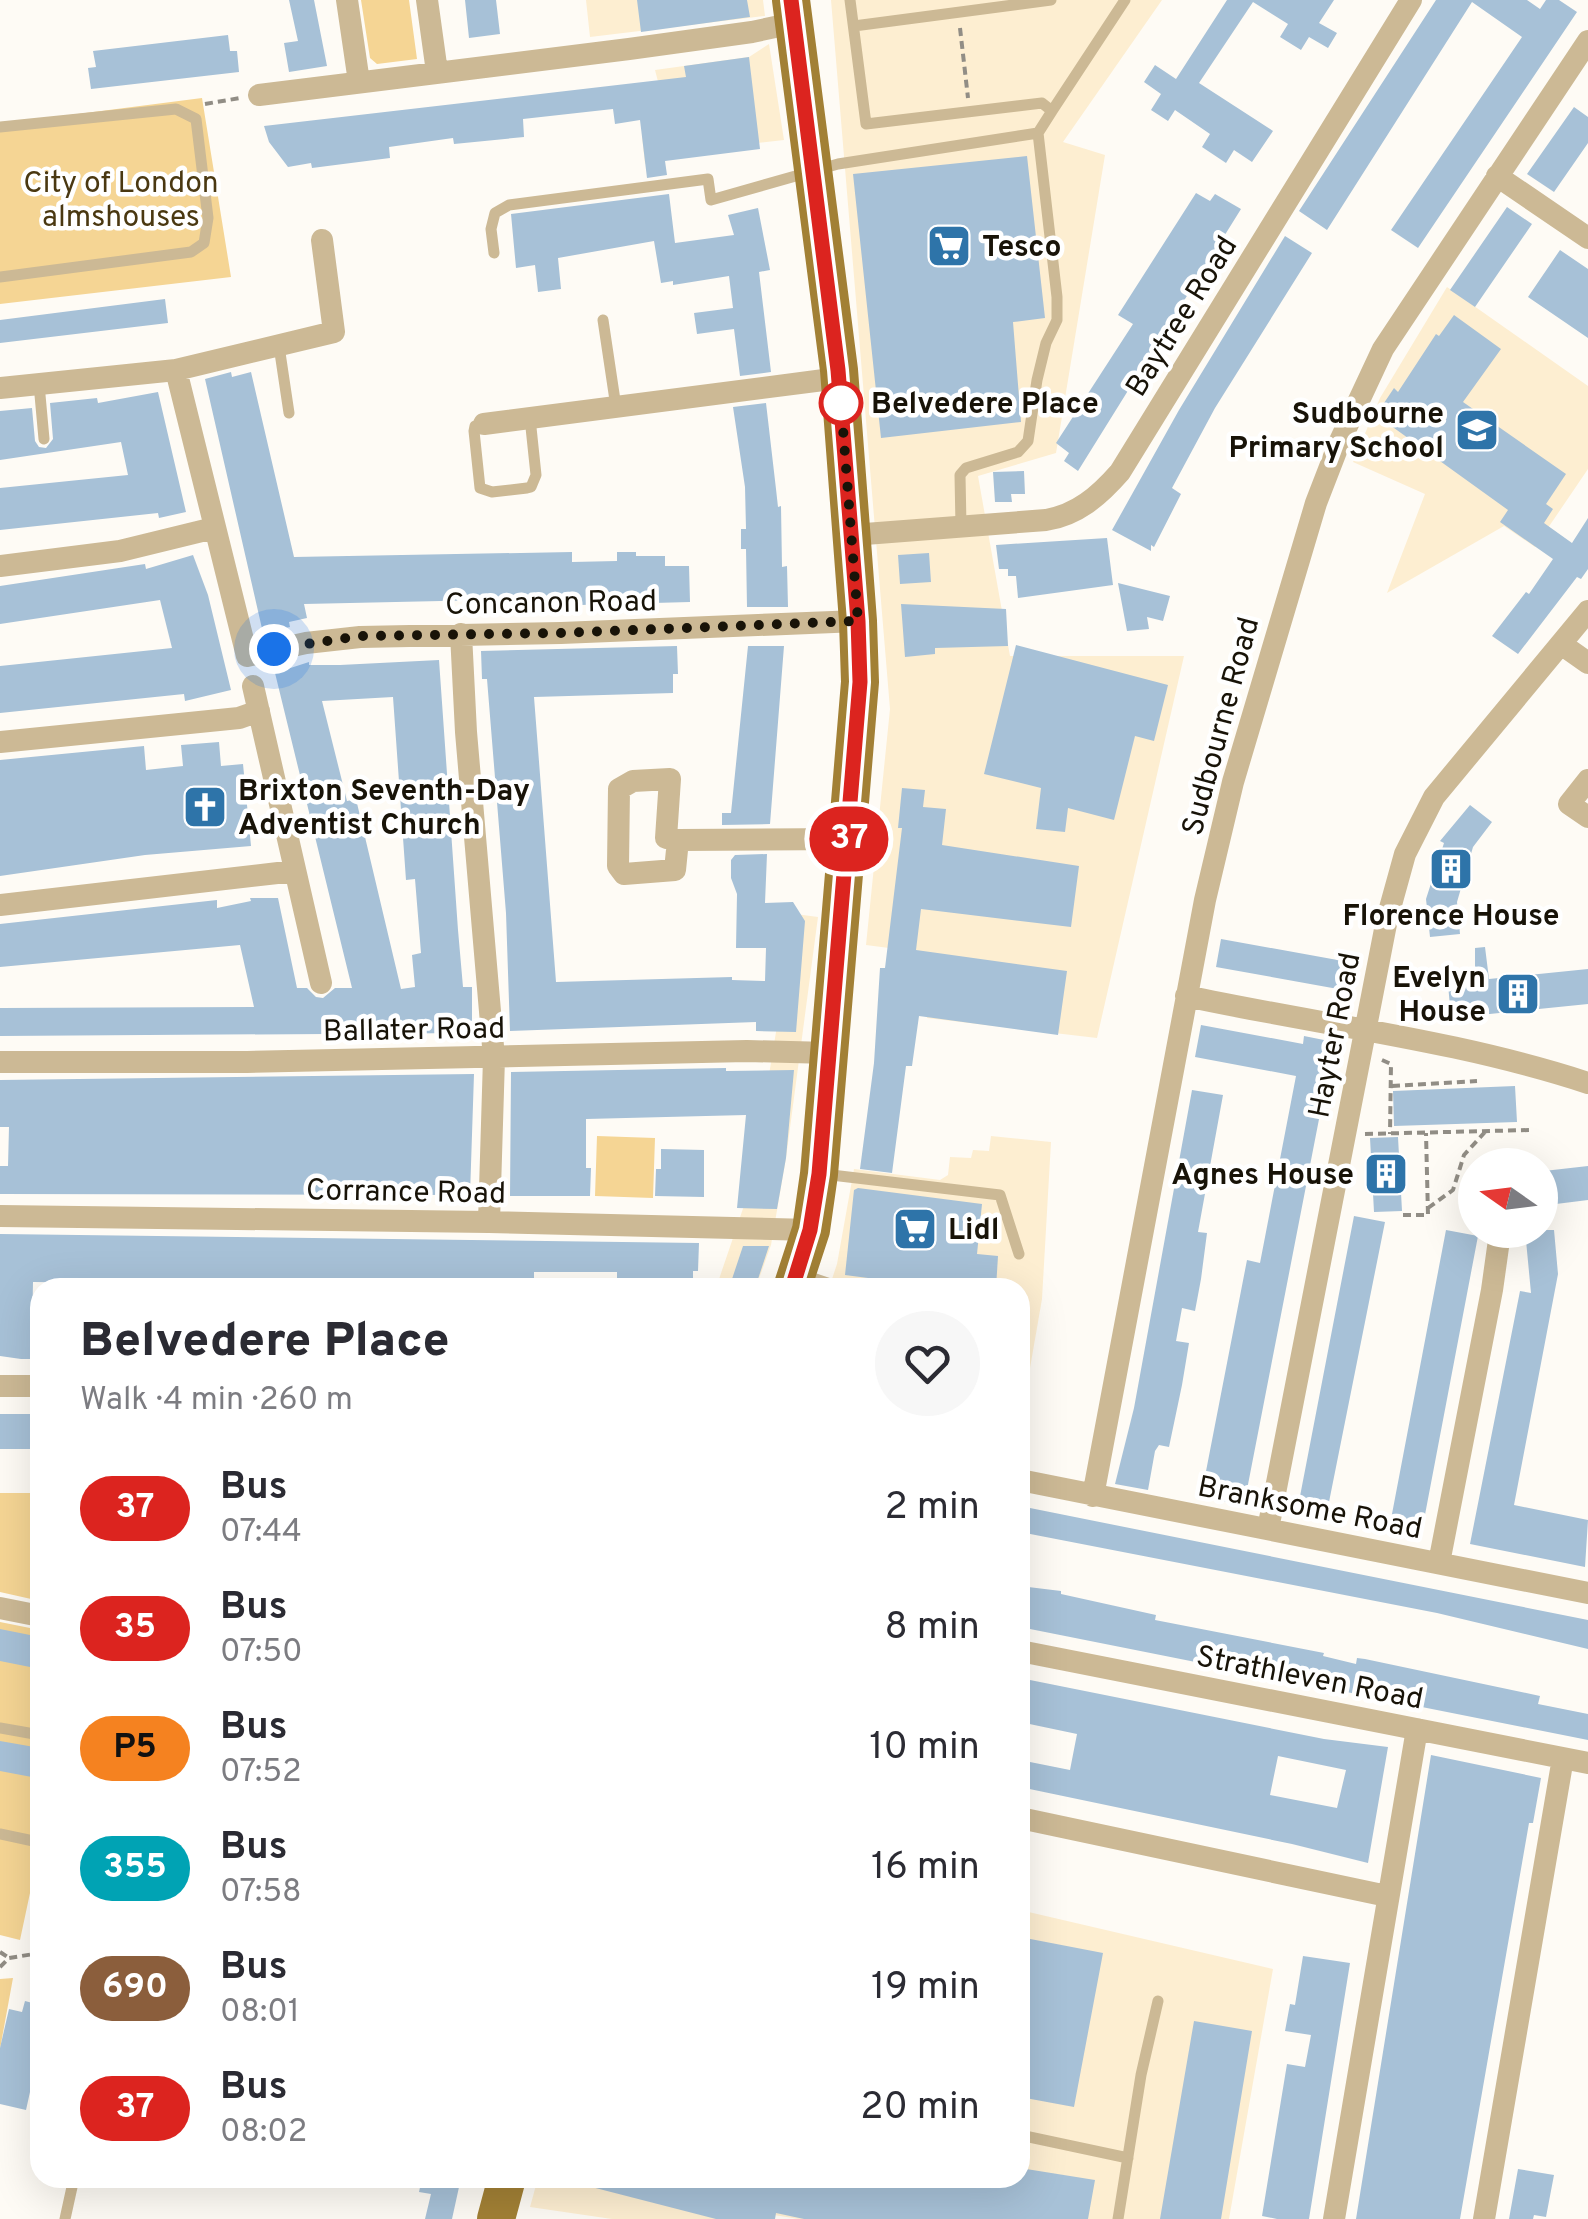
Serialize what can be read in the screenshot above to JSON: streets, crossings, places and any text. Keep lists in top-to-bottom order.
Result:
{
  "streets": {
    "street": [
      "Baytree Road",
      "Concanon Road",
      "Sudbourne Road",
      "Ballater Road",
      "Hayter Road",
      "Corrance Road",
      "Branksome Road",
      "Strathleven Road"
    ]
  },
  "crossings": [
    ["Sudbourne Road", "Branksome Road"],
    ["Hayter Road", "Branksome Road"]
  ],
  "parks": ["City of London almshouses"],
  "places": {
    "supermarket": ["Tesco", "Lidl"],
    "other": ["Belvedere Place"],
    "school or university": ["Sudbourne Primary School"],
    "church": ["Brixton Seventh-Day Adventist Church"],
    "building": ["Florence House", "Evelyn House", "Agnes House"]
  },
  "lines": ["bus line 37"],
  "north": "left",
  "page": {
    "on_map": "37",
    "heading": ["Belvedere Place", "Walk · 4 min · 260 m"],
    "list": [
      {
        "mark": "37",
        "name": "Bus",
        "note": "07:44",
        "value": "2 min"
      },
      {
        "mark": "35",
        "name": "Bus",
        "note": "07:50",
        "value": "8 min"
      },
      {
        "mark": "P5",
        "name": "Bus",
        "note": "07:52",
        "value": "10 min"
      },
      {
        "mark": "355",
        "name": "Bus",
        "note": "07:58",
        "value": "16 min"
      },
      {
        "mark": "690",
        "name": "Bus",
        "note": "08:01",
        "value": "19 min"
      },
      {
        "mark": "37",
        "name": "Bus",
        "note": "08:02",
        "value": "20 min"
      }
    ]
  }
}
